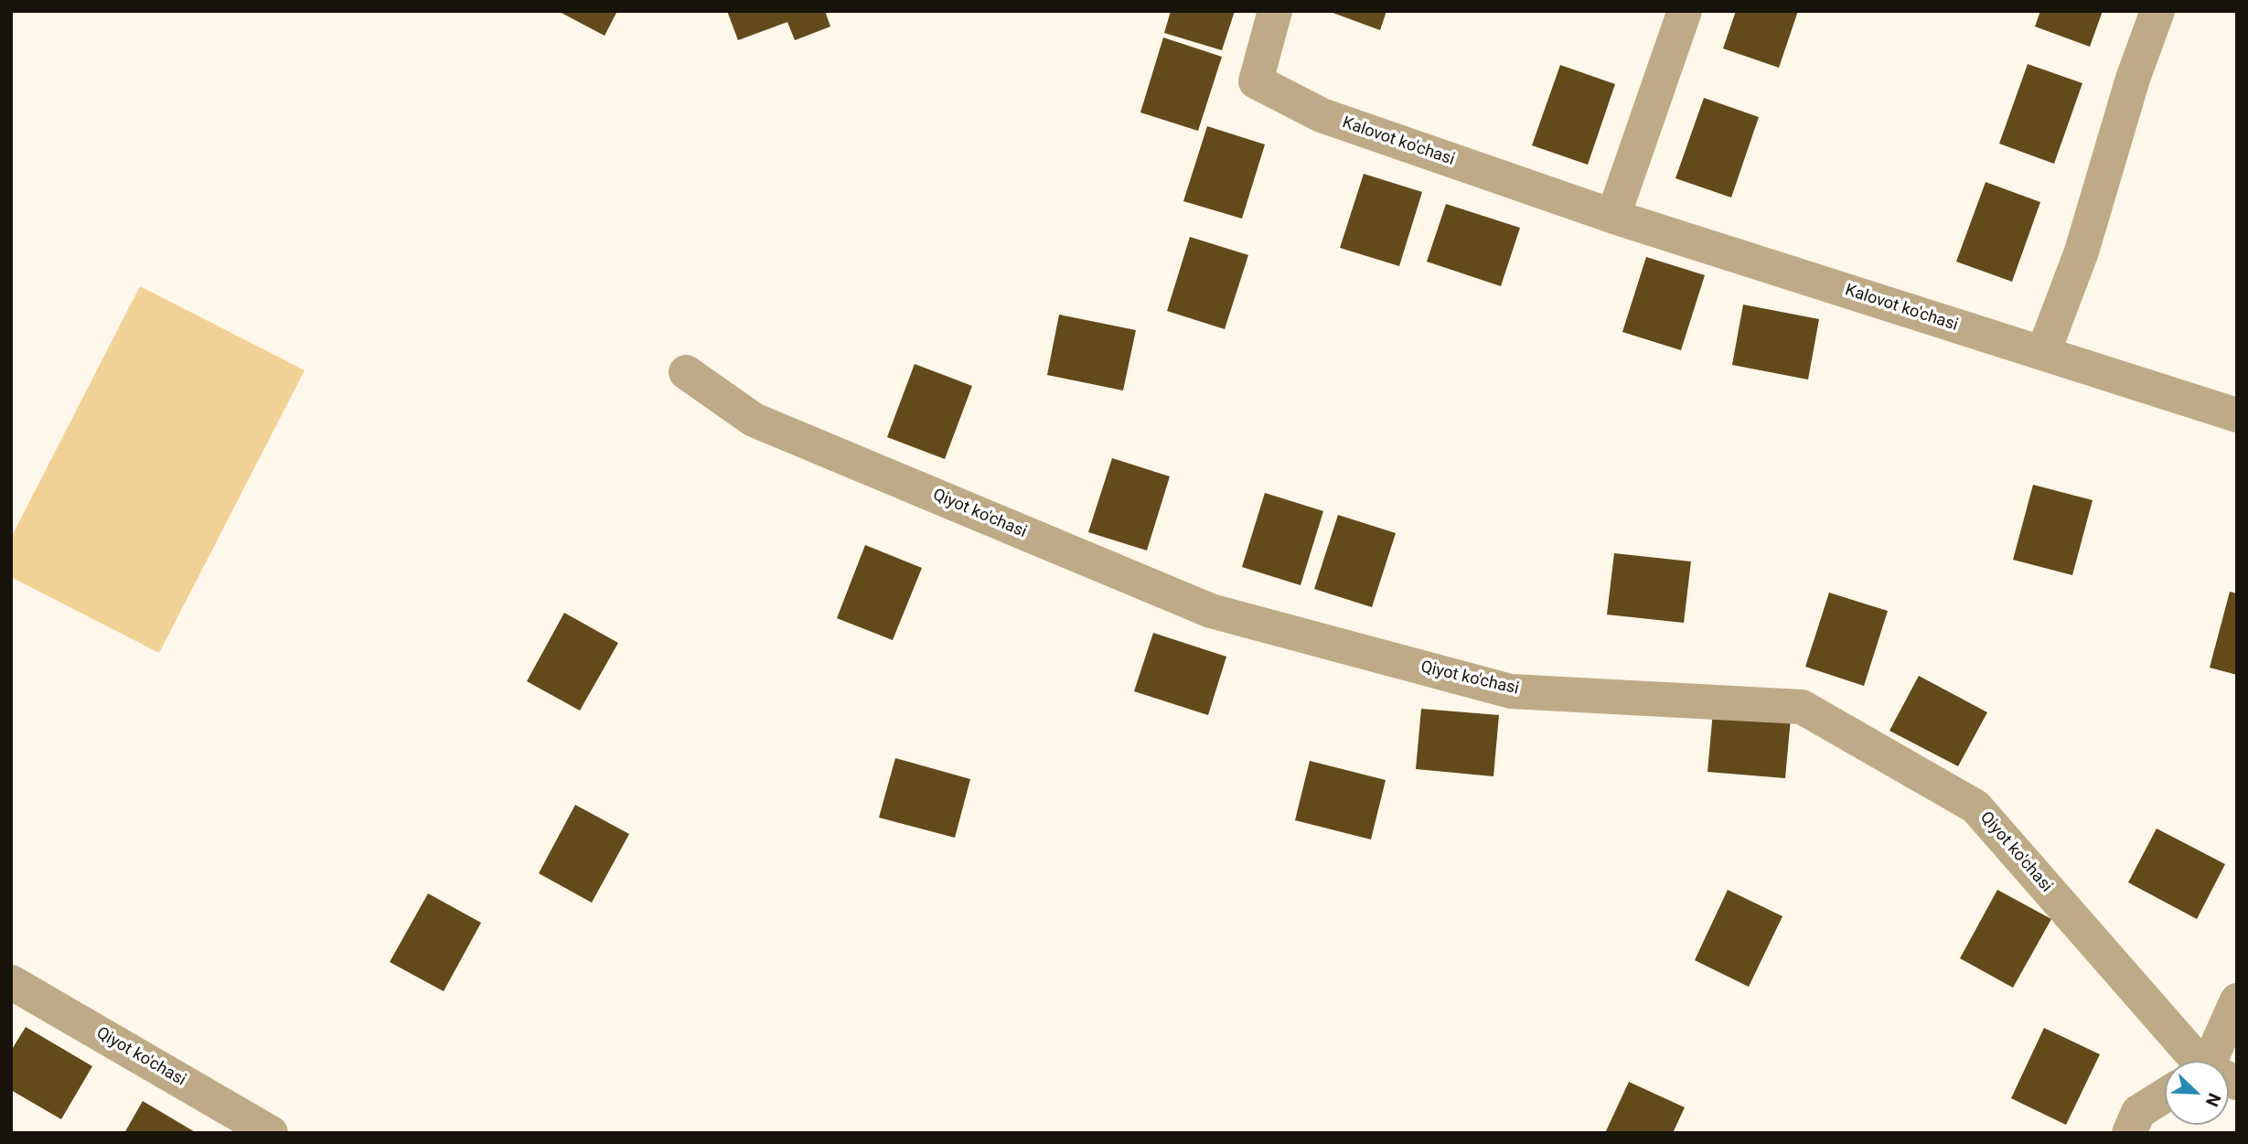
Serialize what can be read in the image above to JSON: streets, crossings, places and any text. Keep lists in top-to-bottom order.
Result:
{
  "streets": {
    "street": ["Kalovot ko'chasi", "Qiyot ko'chasi"]
  },
  "north": "bottom right"
}
